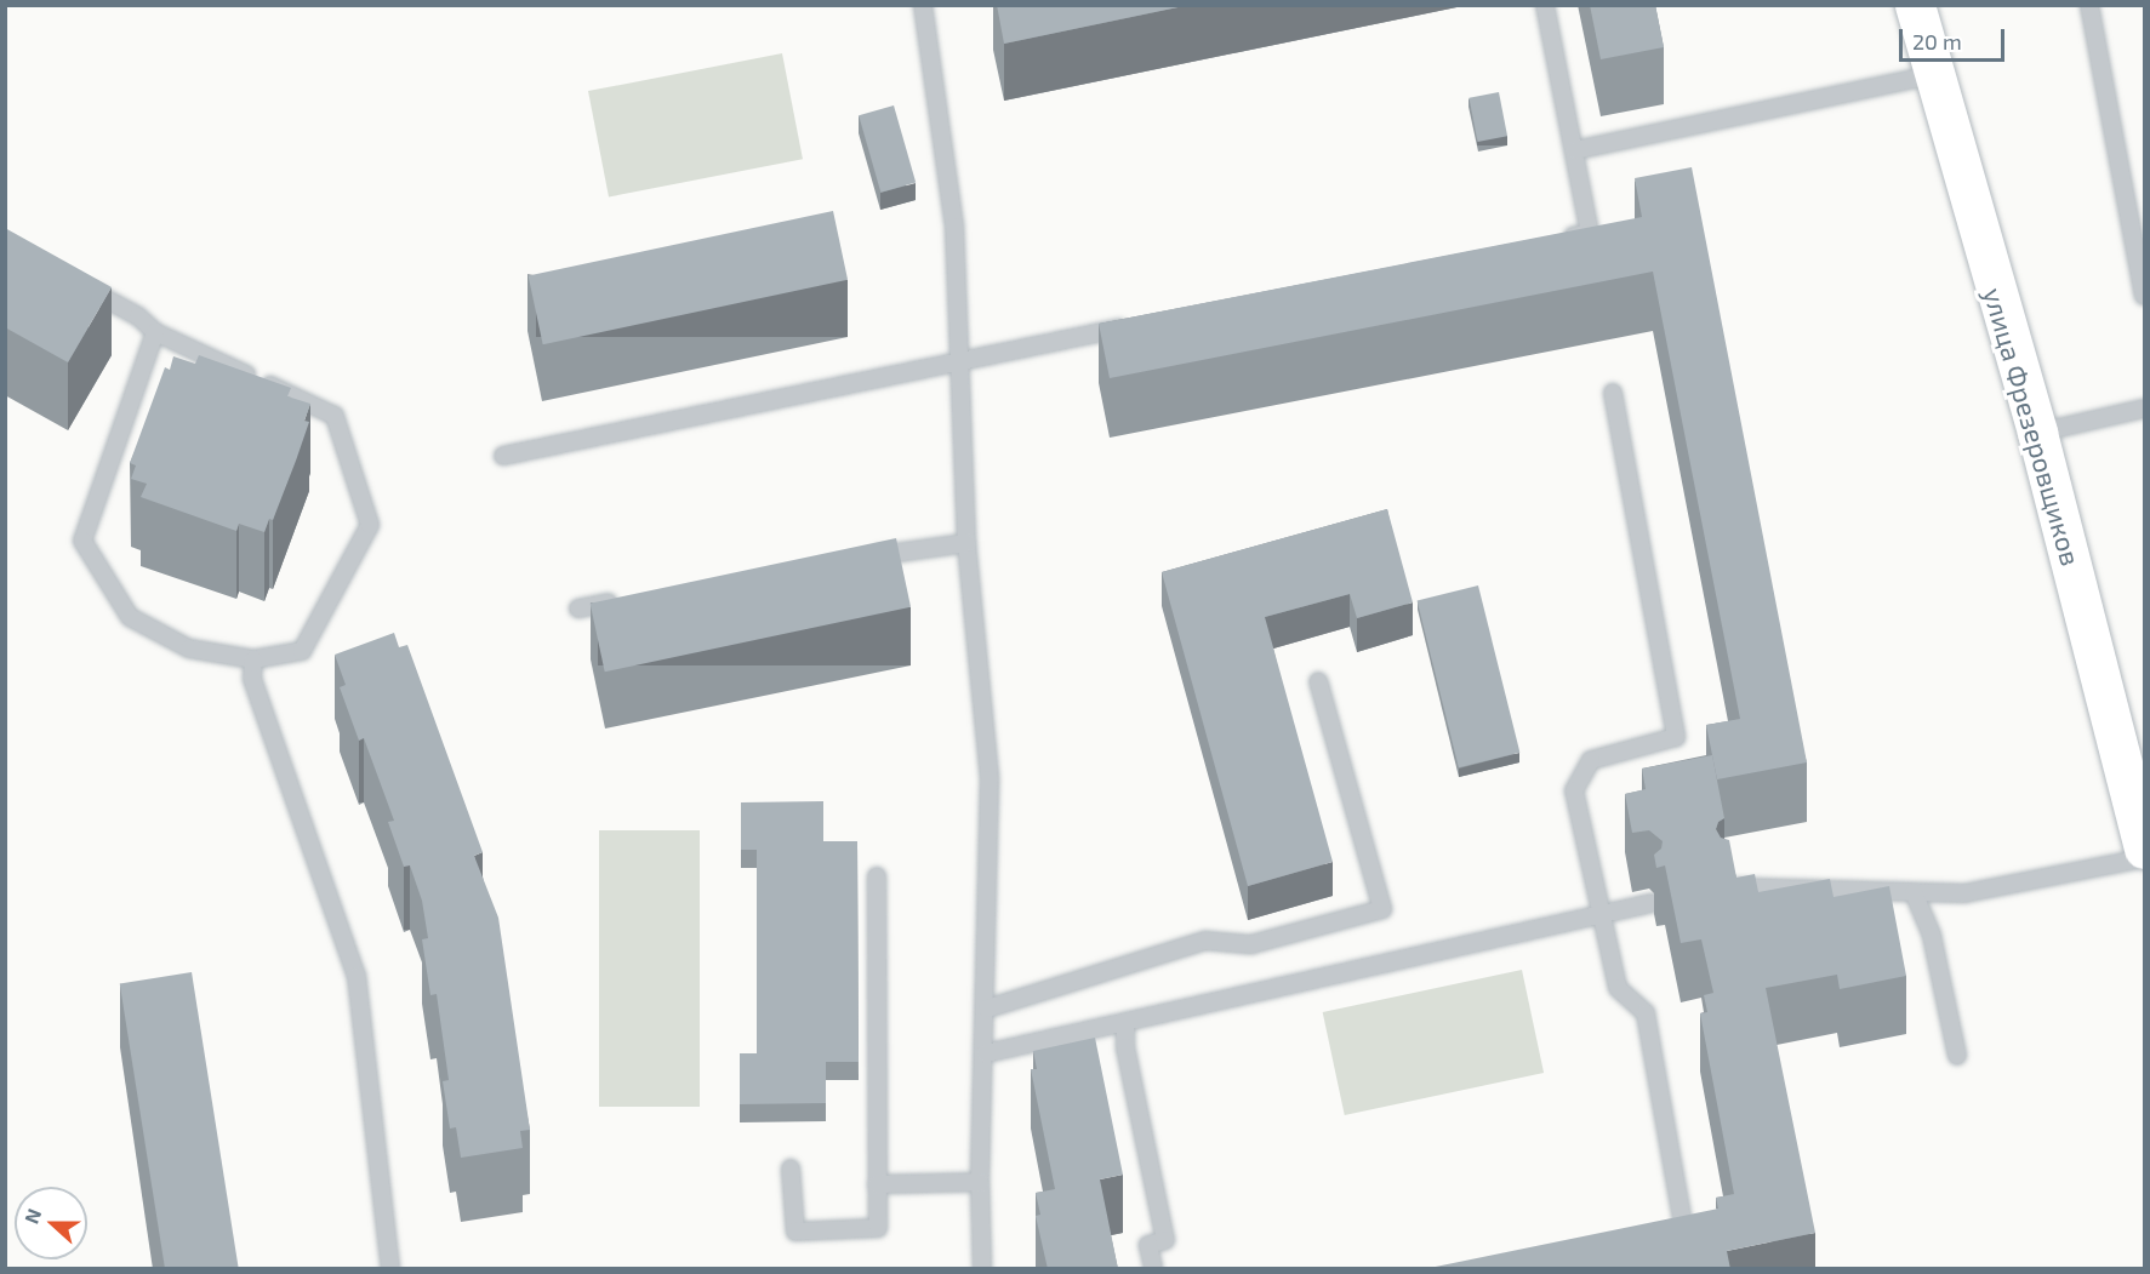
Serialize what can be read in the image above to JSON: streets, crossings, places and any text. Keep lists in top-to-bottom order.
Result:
{
  "streets": {
    "main road": ["улица Фрезеровщиков"]
  },
  "scale_bar": "20 m",
  "north": "left"
}
